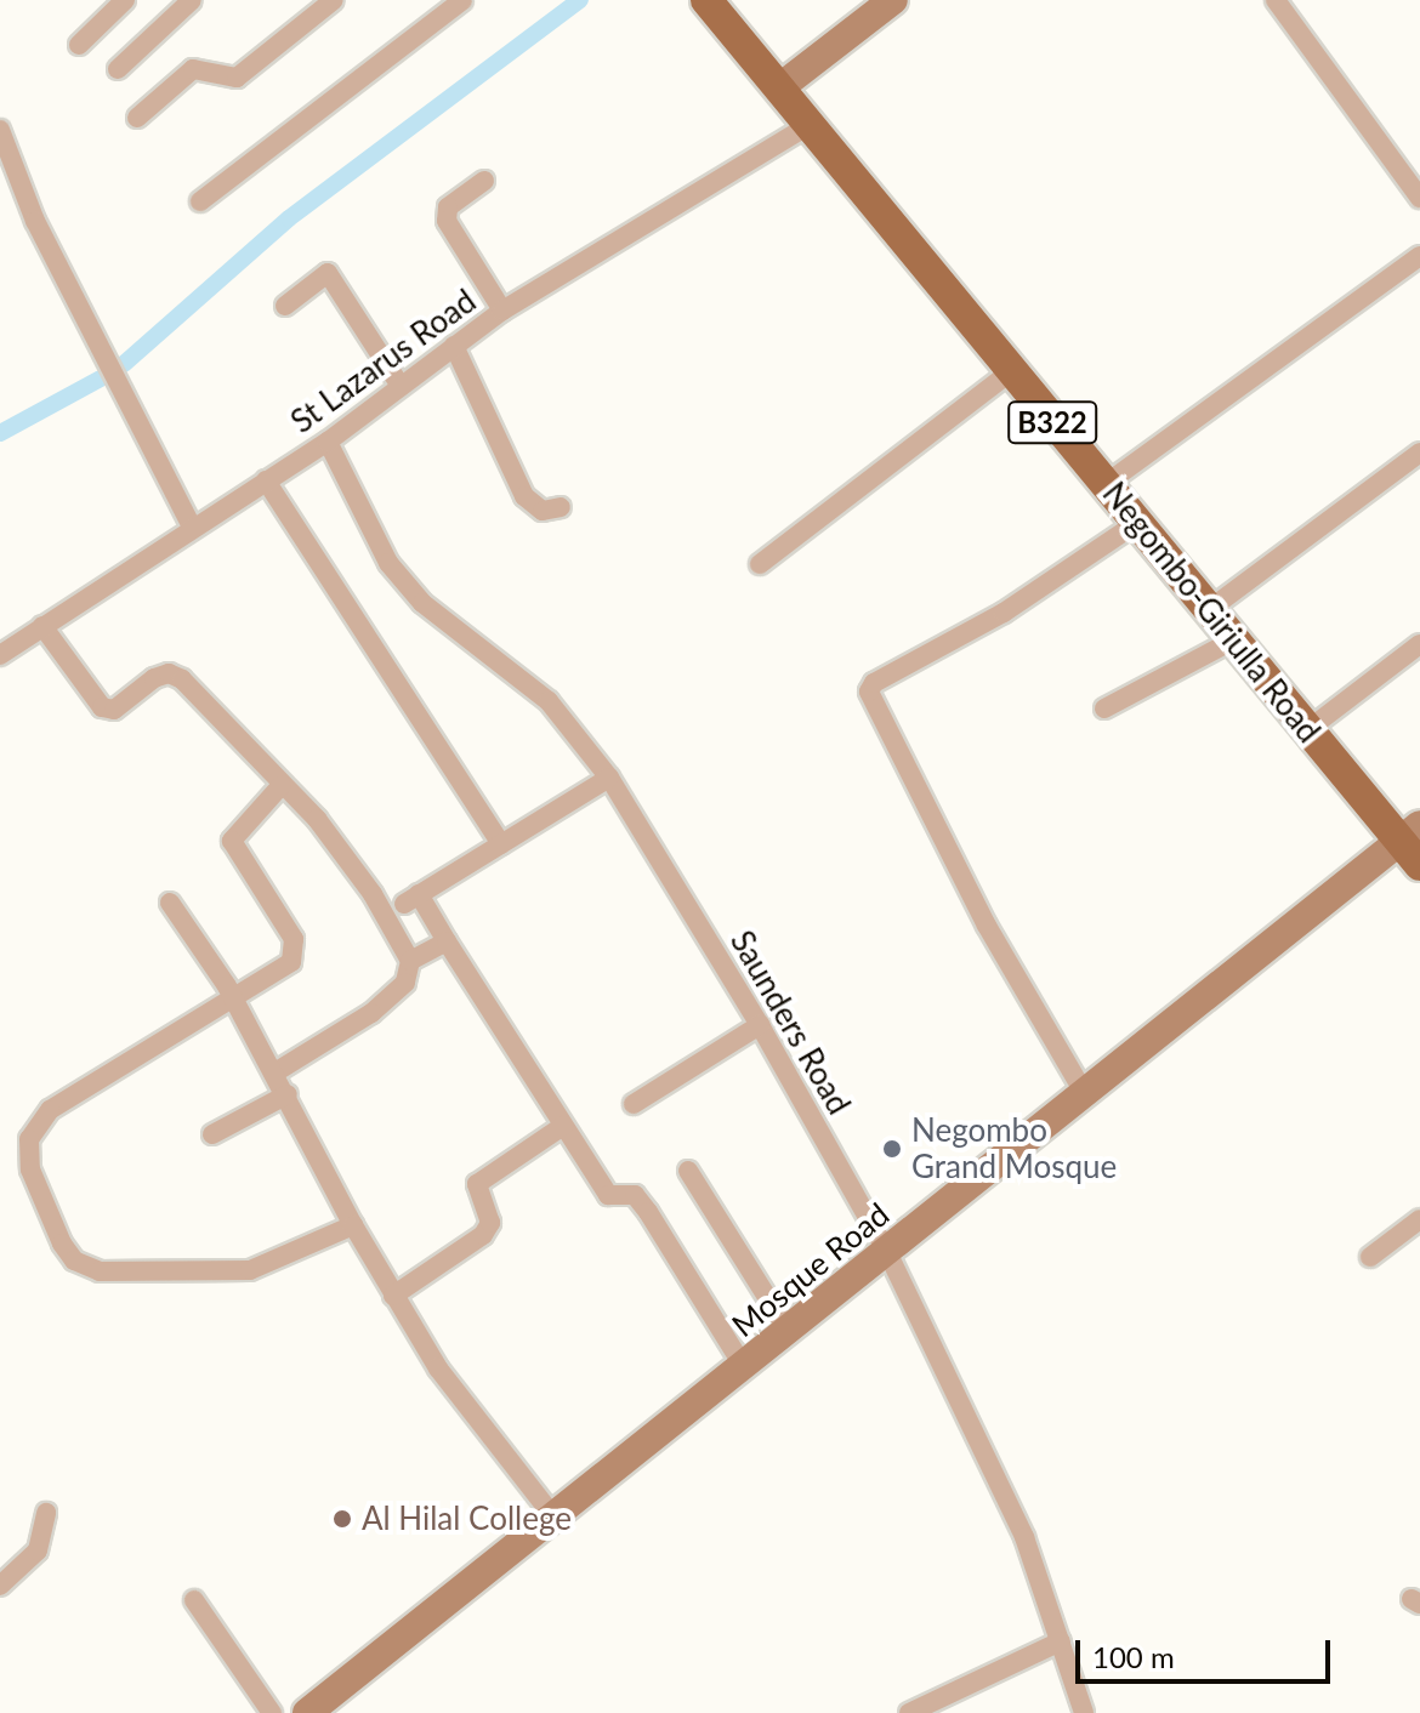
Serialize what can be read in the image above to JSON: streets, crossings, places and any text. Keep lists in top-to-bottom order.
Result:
{
  "streets": {
    "main road": ["B322", "Negombo-Giriulla Road"],
    "street": ["St Lazarus Road", "Saunders Road", "Mosque Road"]
  },
  "crossings": [
    ["St Lazarus Road", "Negombo-Giriulla Road"],
    ["St Lazarus Road", "Saunders Road"],
    ["Negombo-Giriulla Road", "Mosque Road"],
    ["Saunders Road", "Mosque Road"]
  ],
  "places": ["Negombo Grand Mosque", "Al Hilal College"],
  "scale_bar": "100 m"
}
